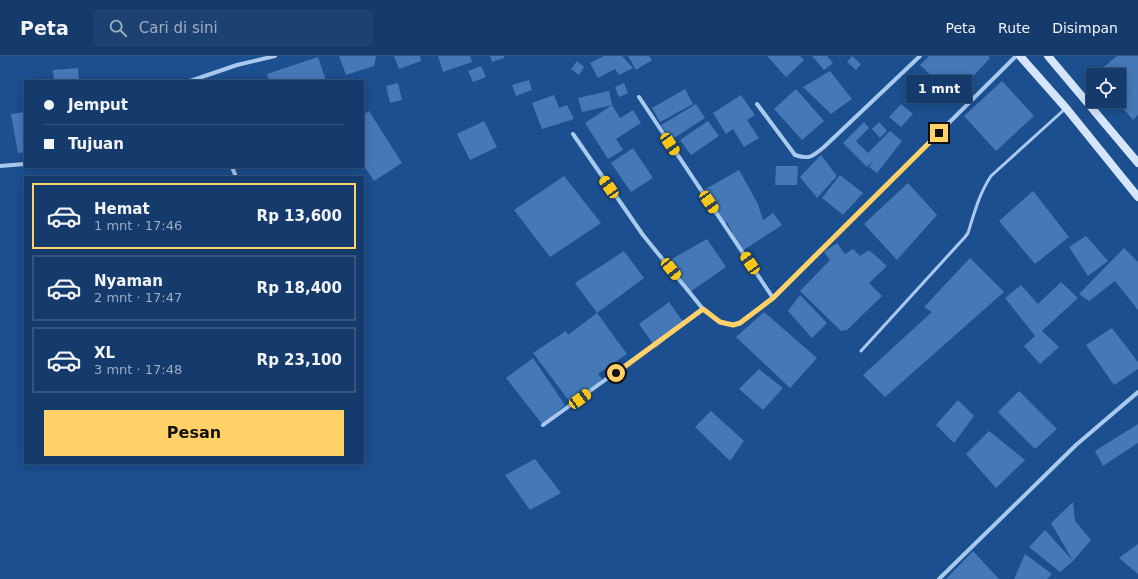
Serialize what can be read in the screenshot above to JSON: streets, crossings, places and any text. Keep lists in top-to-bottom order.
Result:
{
  "page": {
    "header": "Peta",
    "search": "Cari di sini",
    "nav": ["Peta", "Rute", "Disimpan"],
    "bubble": "1 mnt",
    "banner": ["Jemput", "Tujuan"],
    "list": [
      {
        "name": "Hemat",
        "note": "1 mnt · 17:46",
        "value": "Rp 13,600"
      },
      {
        "name": "Nyaman",
        "note": "2 mnt · 17:47",
        "value": "Rp 18,400"
      },
      {
        "name": "XL",
        "note": "3 mnt · 17:48",
        "value": "Rp 23,100"
      }
    ],
    "buttons": "Pesan"
  }
}
